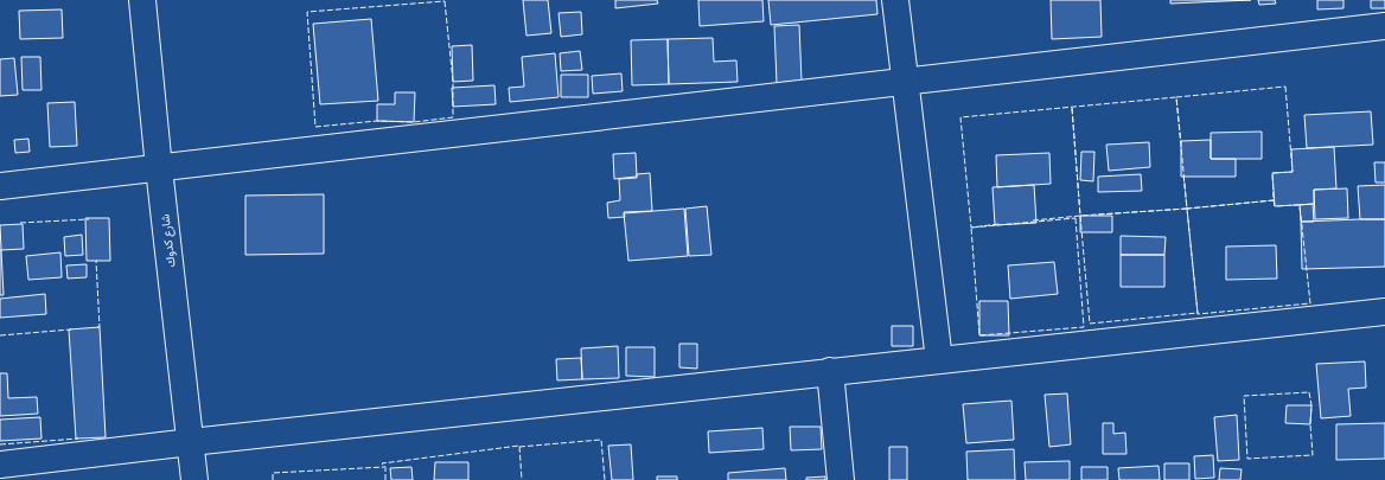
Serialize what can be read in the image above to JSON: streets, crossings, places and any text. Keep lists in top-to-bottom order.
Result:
{
  "streets": {
    "street": ["شارع كدوك"]
  }
}
